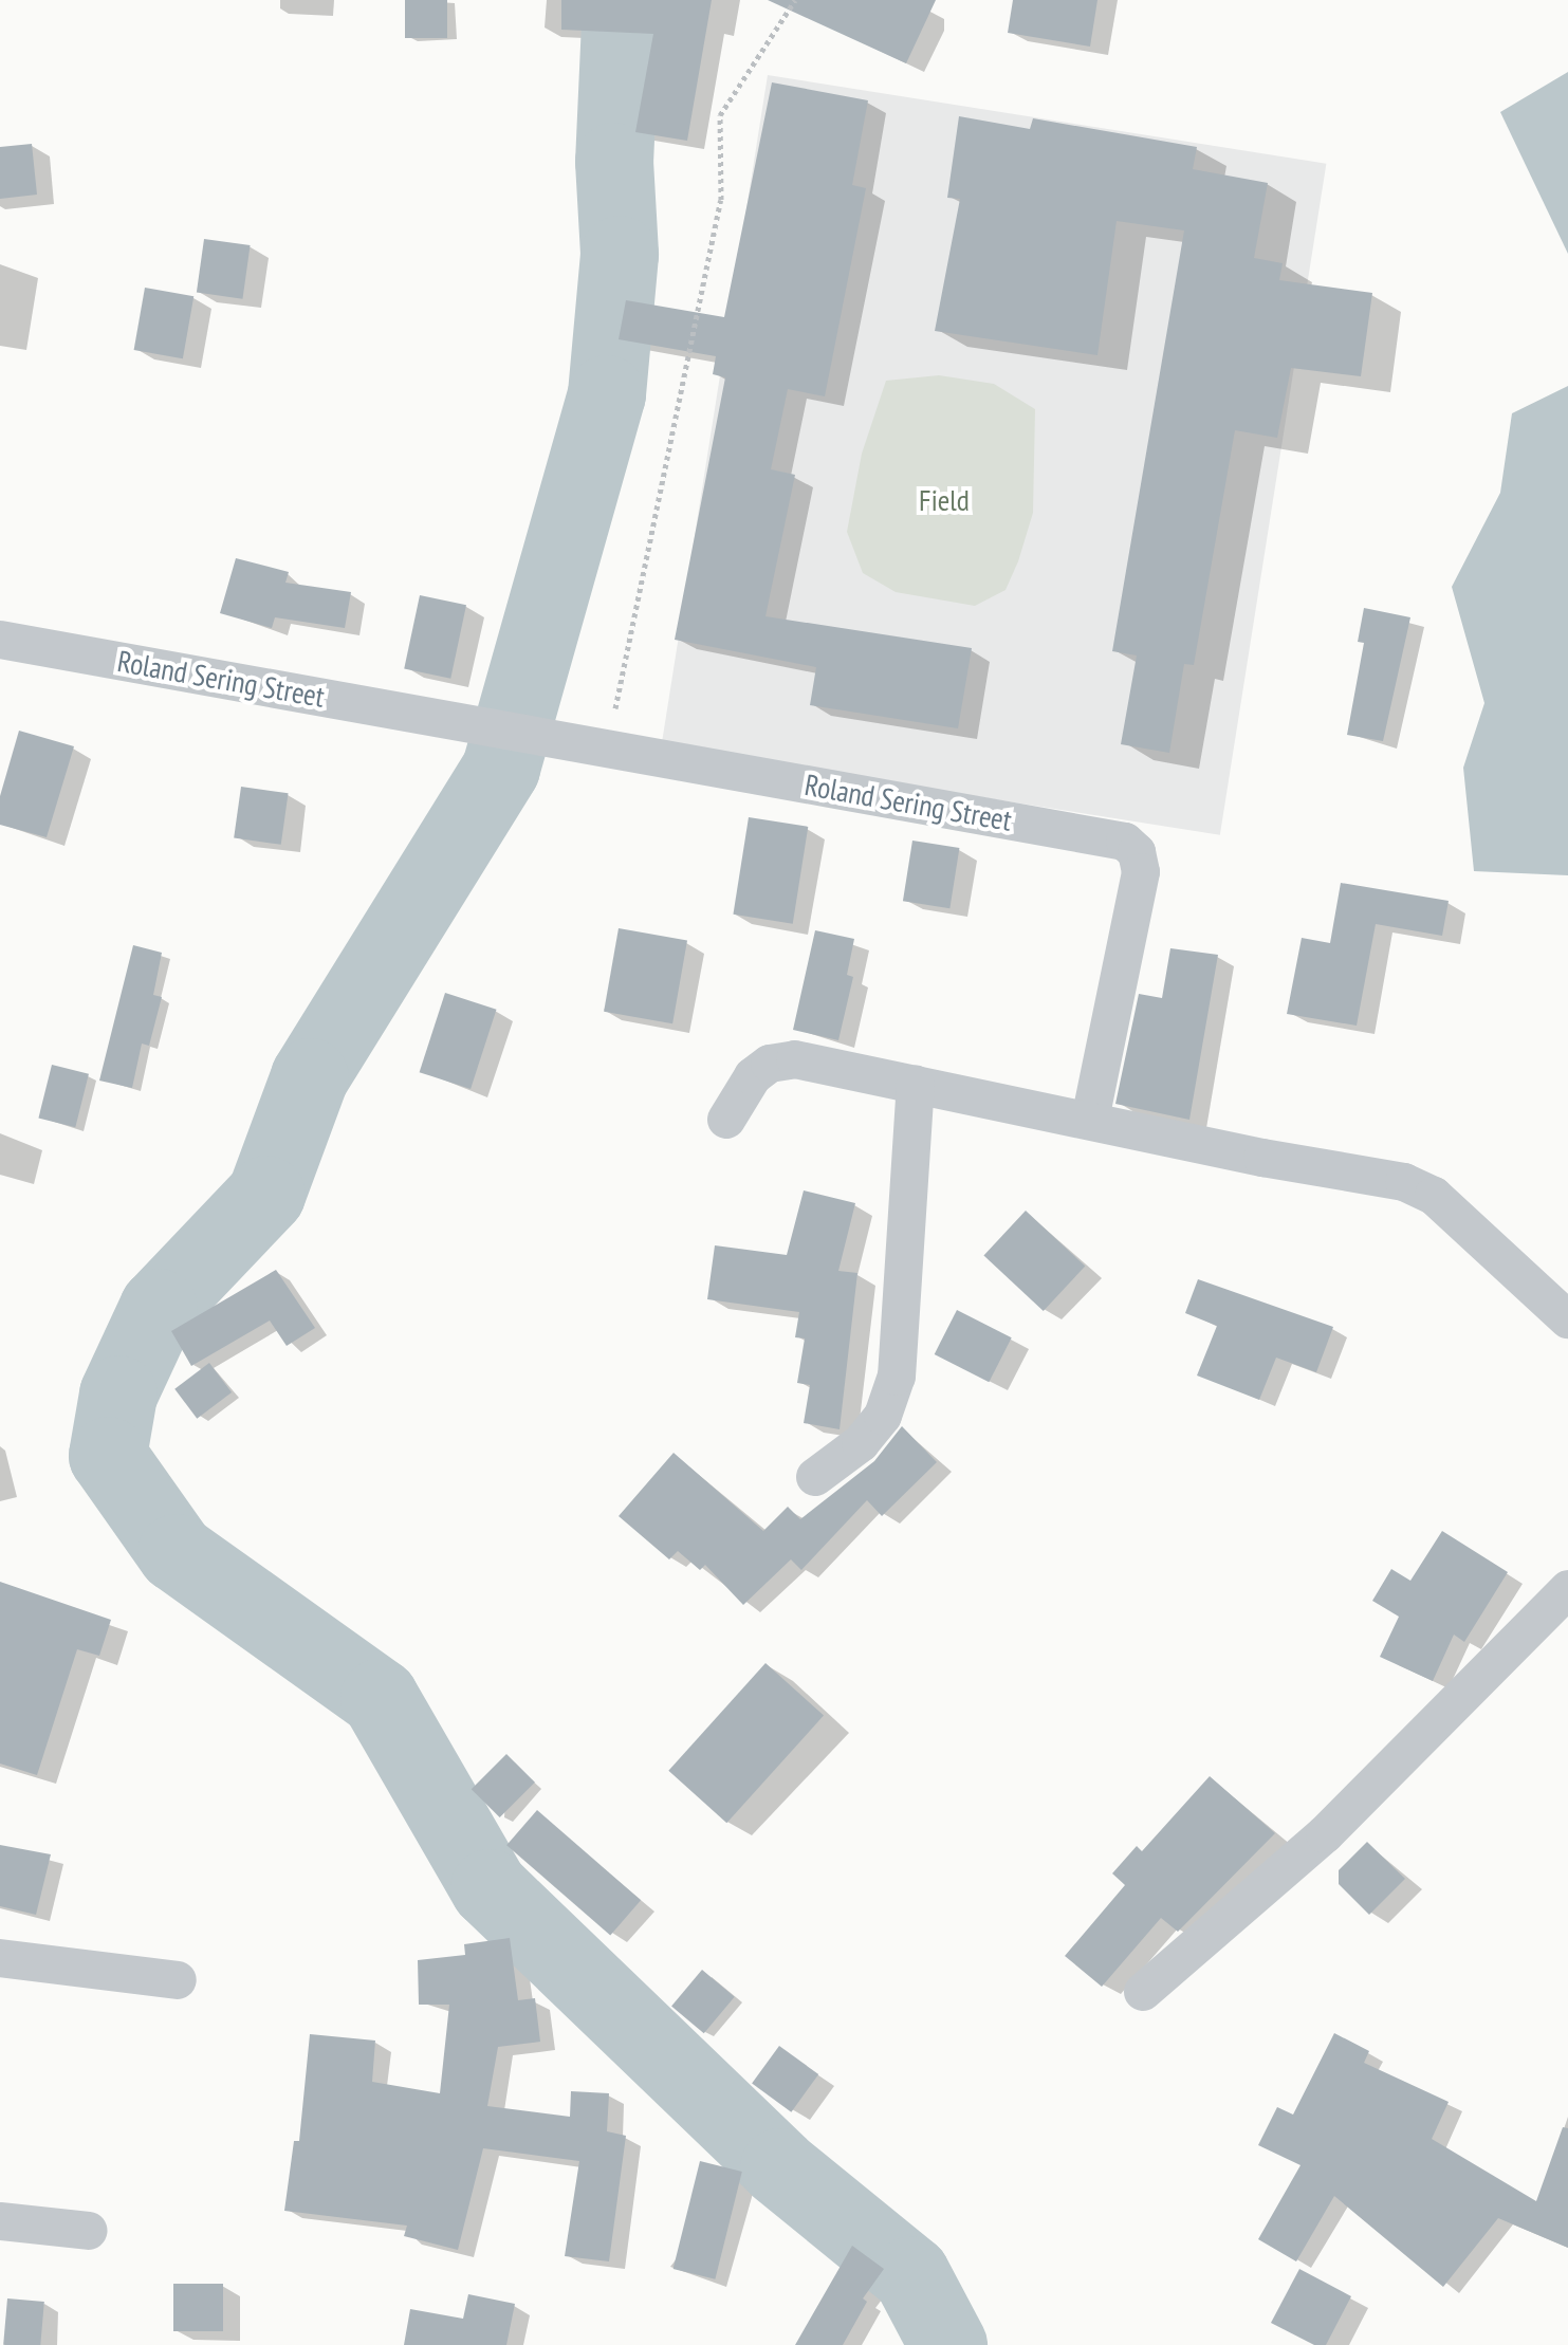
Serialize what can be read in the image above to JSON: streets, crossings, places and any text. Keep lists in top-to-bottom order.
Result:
{
  "streets": {
    "street": ["Roland Sering Street"]
  },
  "parks": ["Field"]
}
